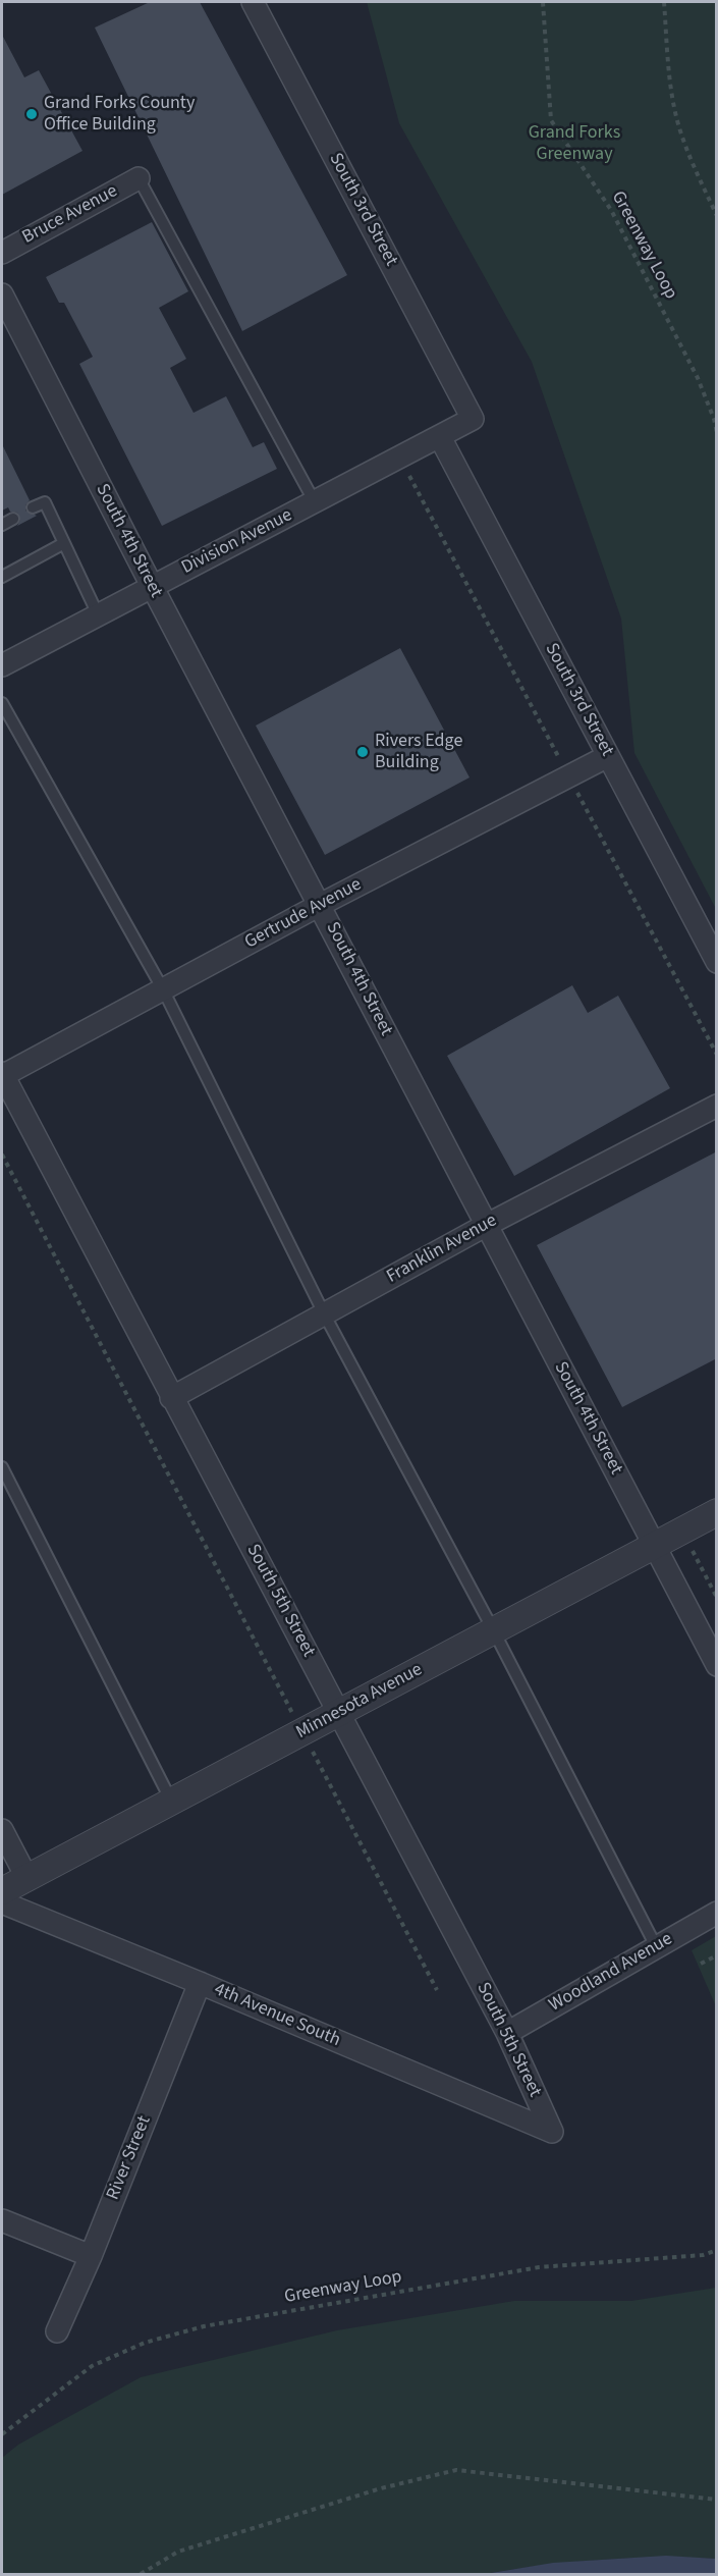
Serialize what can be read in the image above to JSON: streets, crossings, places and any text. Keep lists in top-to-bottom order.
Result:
{
  "streets": {
    "street": [
      "South 3rd Street",
      "Bruce Avenue",
      "South 4th Street",
      "Division Avenue",
      "Gertrude Avenue",
      "Franklin Avenue",
      "South 5th Street",
      "Minnesota Avenue",
      "Woodland Avenue",
      "4th Avenue South",
      "River Street"
    ],
    "path": ["Greenway Loop"]
  },
  "crossings": [
    ["South 3rd Street", "Division Avenue"],
    ["South 3rd Street", "Gertrude Avenue"],
    ["South 4th Street", "Division Avenue"],
    ["South 4th Street", "Gertrude Avenue"],
    ["South 4th Street", "Franklin Avenue"],
    ["South 4th Street", "Minnesota Avenue"],
    ["Gertrude Avenue", "South 5th Street"],
    ["Franklin Avenue", "South 5th Street"],
    ["South 5th Street", "Minnesota Avenue"],
    ["South 5th Street", "Woodland Avenue"],
    ["South 5th Street", "4th Avenue South"],
    ["4th Avenue South", "River Street"]
  ],
  "parks": ["Grand Forks Greenway"],
  "places": ["Grand Forks County Office Building", "Rivers Edge Building"]
}
